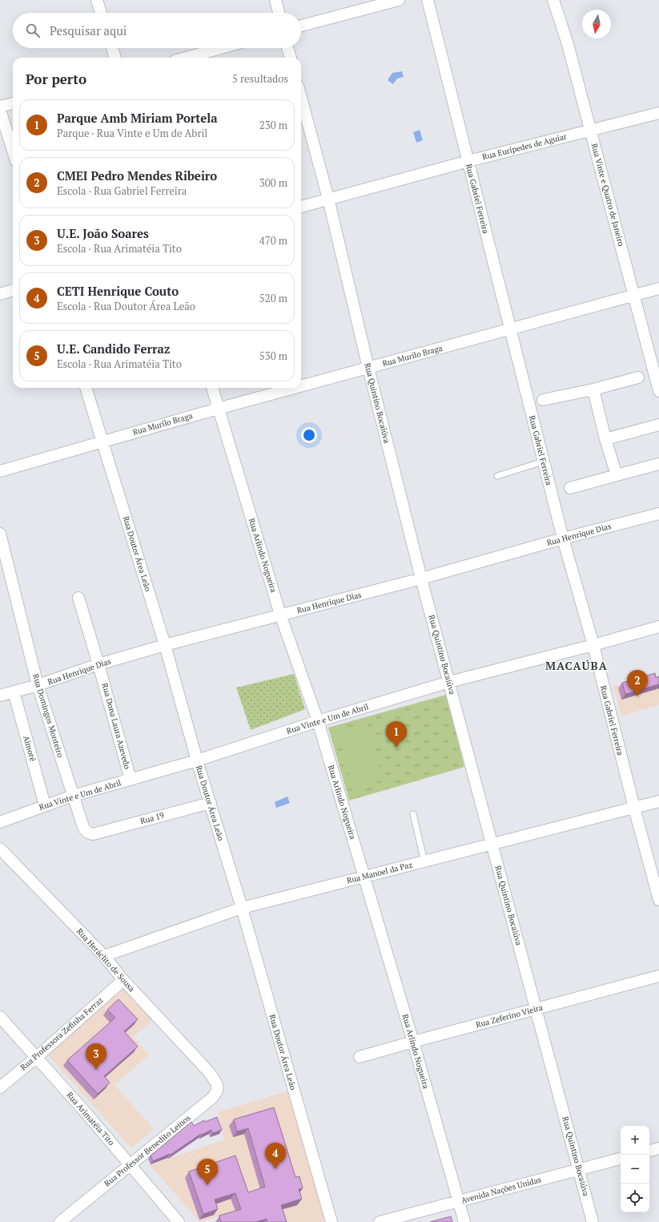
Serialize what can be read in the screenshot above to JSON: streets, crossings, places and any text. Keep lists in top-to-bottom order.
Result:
{
  "streets": {
    "street": [
      "Rua Eurípedes de Aguiar",
      "Rua Vinte e Quatro de Janeiro",
      "Rua Gabriel Ferreira",
      "Rua Murilo Braga",
      "Rua Quintino Bocaiúva",
      "Rua Henrique Dias",
      "Rua Doutor Área Leão",
      "Rua Arlindo Nogueira",
      "Rua Domingos Monteiro",
      "Rua Vinte e Um de Abril",
      "Rua Dona Laura Azevedo",
      "Aimoré",
      "Rua 19",
      "Rua Manoel da Paz",
      "Rua Heráclito de Sousa",
      "Rua Zeferino Vieira",
      "Rua Professora Zefinha Ferraz",
      "Rua Arimatéia Tito",
      "Rua Professor Benedito Lemos",
      "Avenida Nações Unidas"
    ]
  },
  "crossings": [
    ["Rua Eurípedes de Aguiar", "Rua Vinte e Quatro de Janeiro"],
    ["Rua Eurípedes de Aguiar", "Rua Gabriel Ferreira"],
    ["Rua Eurípedes de Aguiar", "Rua Quintino Bocaiúva"],
    ["Rua Vinte e Quatro de Janeiro", "Rua Murilo Braga"],
    ["Rua Gabriel Ferreira", "Rua Murilo Braga"],
    ["Rua Gabriel Ferreira", "Rua Henrique Dias"],
    ["Rua Gabriel Ferreira", "Rua Vinte e Um de Abril"],
    ["Rua Gabriel Ferreira", "Rua Manoel da Paz"],
    ["Rua Murilo Braga", "Rua Quintino Bocaiúva"],
    ["Rua Murilo Braga", "Rua Doutor Área Leão"],
    ["Rua Murilo Braga", "Rua Arlindo Nogueira"],
    ["Rua Quintino Bocaiúva", "Rua Henrique Dias"],
    ["Rua Quintino Bocaiúva", "Rua Vinte e Um de Abril"],
    ["Rua Quintino Bocaiúva", "Rua Manoel da Paz"],
    ["Rua Quintino Bocaiúva", "Rua Zeferino Vieira"],
    ["Rua Quintino Bocaiúva", "Avenida Nações Unidas"],
    ["Rua Henrique Dias", "Rua Doutor Área Leão"],
    ["Rua Henrique Dias", "Rua Arlindo Nogueira"],
    ["Rua Henrique Dias", "Rua Domingos Monteiro"],
    ["Rua Henrique Dias", "Rua Dona Laura Azevedo"],
    ["Rua Henrique Dias", "Aimoré"],
    ["Rua Doutor Área Leão", "Rua Vinte e Um de Abril"],
    ["Rua Doutor Área Leão", "Rua 19"],
    ["Rua Doutor Área Leão", "Rua Manoel da Paz"],
    ["Rua Arlindo Nogueira", "Rua Vinte e Um de Abril"],
    ["Rua Arlindo Nogueira", "Rua Manoel da Paz"],
    ["Rua Arlindo Nogueira", "Rua Zeferino Vieira"],
    ["Rua Arlindo Nogueira", "Avenida Nações Unidas"],
    ["Rua Domingos Monteiro", "Rua Vinte e Um de Abril"],
    ["Rua Domingos Monteiro", "Rua 19"],
    ["Rua Vinte e Um de Abril", "Rua Dona Laura Azevedo"],
    ["Rua Vinte e Um de Abril", "Aimoré"],
    ["Rua Manoel da Paz", "Rua Heráclito de Sousa"],
    ["Rua Heráclito de Sousa", "Rua Professora Zefinha Ferraz"],
    ["Rua Heráclito de Sousa", "Rua Professor Benedito Lemos"],
    ["Rua Professora Zefinha Ferraz", "Rua Arimatéia Tito"],
    ["Rua Arimatéia Tito", "Rua Professor Benedito Lemos"]
  ],
  "districts": ["MACAÚBA"],
  "north": "bottom",
  "page": {
    "search": "Pesquisar aqui",
    "heading": ["Por perto", "5 resultados"],
    "list": [
      {
        "mark": "1",
        "name": "Parque Amb Miriam Portela",
        "note": "Parque · Rua Vinte e Um de Abril",
        "value": "230 m"
      },
      {
        "mark": "2",
        "name": "CMEI Pedro Mendes Ribeiro",
        "note": "Escola · Rua Gabriel Ferreira",
        "value": "300 m"
      },
      {
        "mark": "3",
        "name": "U.E. João Soares",
        "note": "Escola · Rua Arimatéia Tito",
        "value": "470 m"
      },
      {
        "mark": "4",
        "name": "CETI Henrique Couto",
        "note": "Escola · Rua Doutor Área Leão",
        "value": "520 m"
      },
      {
        "mark": "5",
        "name": "U.E. Candido Ferraz",
        "note": "Escola · Rua Arimatéia Tito",
        "value": "530 m"
      }
    ],
    "pins": [
      "2",
      "1",
      "3",
      "4",
      "5"
    ],
    "map_buttons": ["+", "−"]
  }
}
